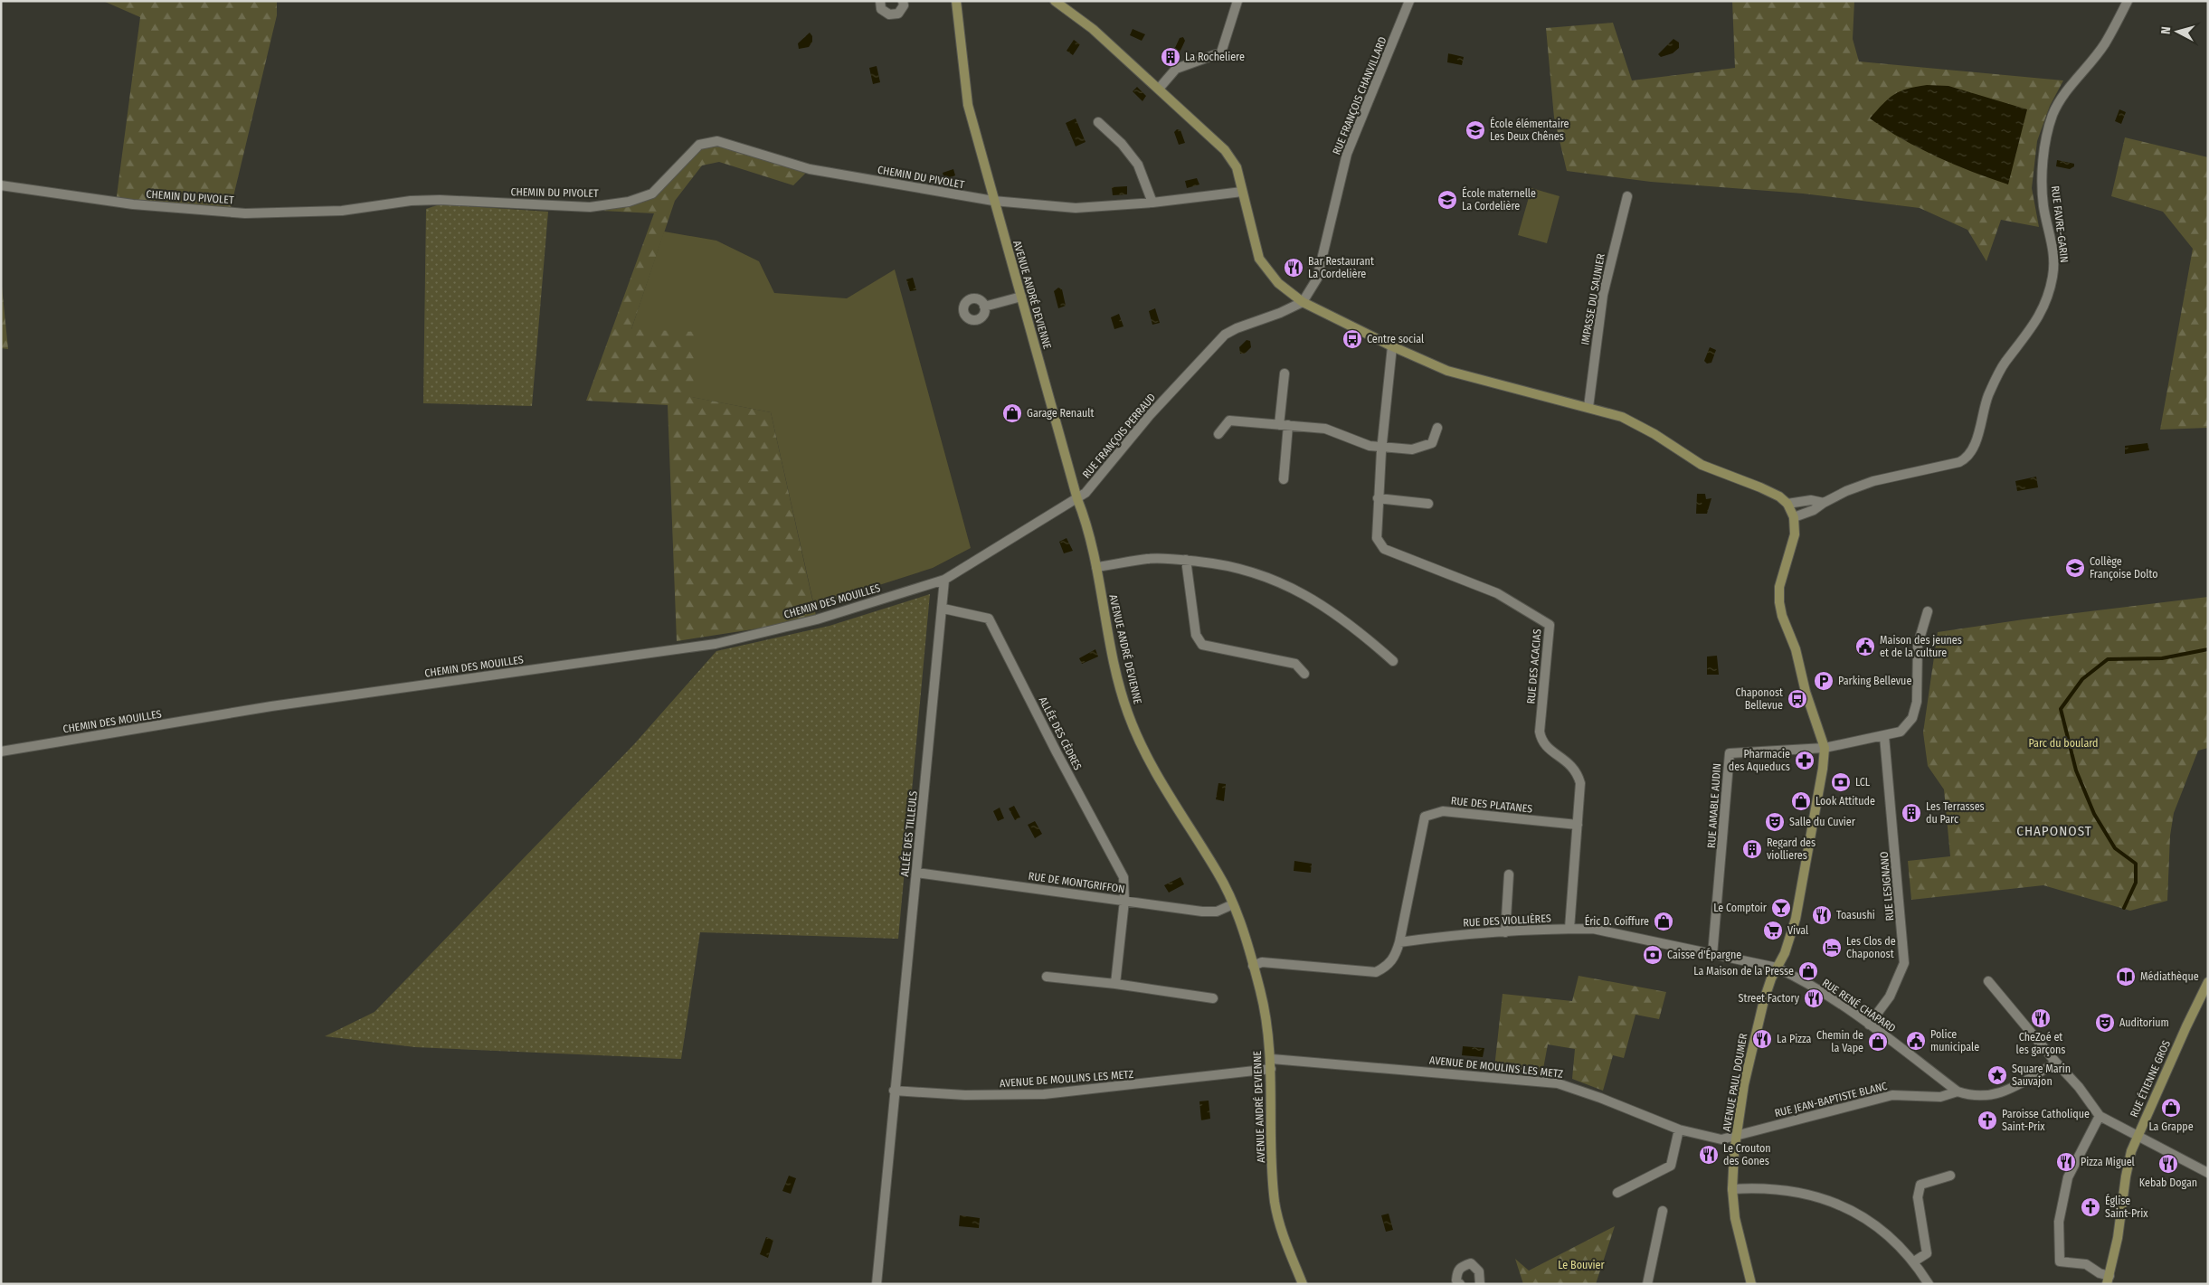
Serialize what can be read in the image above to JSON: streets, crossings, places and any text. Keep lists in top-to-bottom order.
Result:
{
  "streets": {
    "main road": ["AVENUE ANDRÉ DEVIENNE", "RUE ÉTIENNE GROS", "AVENUE PAUL DOUMER"],
    "street": [
      "RUE FRANÇOIS CHANVILLARD",
      "CHEMIN DU PIVOLET",
      "RUE FAVRE-GARIN",
      "IMPASSE DU SAUNIER",
      "RUE FRANÇOIS PERRAUD",
      "CHEMIN DES MOUILLES",
      "RUE DES ACACIAS",
      "ALLÉE DES CÈDRES",
      "RUE DES PLATANES",
      "RUE AMABLE AUDIN",
      "ALLÉE DES TILLEULS",
      "RUE DE MONTGRIFFON",
      "RUE LESIGNANO",
      "RUE DES VIOLLIÈRES",
      "RUE RENÉ CHAPARD",
      "AVENUE DE MOULINS LES METZ",
      "RUE JEAN-BAPTISTE BLANC"
    ]
  },
  "crossings": [
    ["RUE FRANÇOIS CHANVILLARD", "RUE FRANÇOIS PERRAUD"],
    ["CHEMIN DU PIVOLET", "AVENUE ANDRÉ DEVIENNE"],
    ["AVENUE ANDRÉ DEVIENNE", "RUE FRANÇOIS PERRAUD"],
    ["AVENUE ANDRÉ DEVIENNE", "RUE DE MONTGRIFFON"],
    ["AVENUE ANDRÉ DEVIENNE", "AVENUE DE MOULINS LES METZ"],
    ["RUE FRANÇOIS PERRAUD", "CHEMIN DES MOUILLES"],
    ["RUE FRANÇOIS PERRAUD", "ALLÉE DES TILLEULS"],
    ["CHEMIN DES MOUILLES", "ALLÉE DES TILLEULS"],
    ["RUE DES ACACIAS", "RUE DES PLATANES"],
    ["RUE DES ACACIAS", "RUE DES VIOLLIÈRES"],
    ["ALLÉE DES CÈDRES", "ALLÉE DES TILLEULS"],
    ["ALLÉE DES CÈDRES", "RUE DE MONTGRIFFON"],
    ["RUE DES PLATANES", "RUE DES VIOLLIÈRES"],
    ["RUE AMABLE AUDIN", "RUE LESIGNANO"],
    ["RUE AMABLE AUDIN", "RUE DES VIOLLIÈRES"],
    ["RUE AMABLE AUDIN", "AVENUE PAUL DOUMER"],
    ["ALLÉE DES TILLEULS", "RUE DE MONTGRIFFON"],
    ["ALLÉE DES TILLEULS", "AVENUE DE MOULINS LES METZ"],
    ["RUE LESIGNANO", "RUE RENÉ CHAPARD"],
    ["RUE DES VIOLLIÈRES", "RUE RENÉ CHAPARD"],
    ["RUE DES VIOLLIÈRES", "AVENUE PAUL DOUMER"],
    ["RUE RENÉ CHAPARD", "AVENUE PAUL DOUMER"],
    ["RUE RENÉ CHAPARD", "RUE JEAN-BAPTISTE BLANC"],
    ["AVENUE DE MOULINS LES METZ", "AVENUE PAUL DOUMER"],
    ["AVENUE DE MOULINS LES METZ", "RUE JEAN-BAPTISTE BLANC"],
    ["AVENUE PAUL DOUMER", "RUE JEAN-BAPTISTE BLANC"]
  ],
  "districts": ["CHAPONOST"],
  "parks": ["Parc du boulard", "Le Bouvier"],
  "places": {
    "building": ["La Rocheliere", "Les Terrasses du Parc", "Regard des viollieres"],
    "school or university": ["École élémentaire Les Deux Chênes", "École maternelle La Cordelière", "Collège Françoise Dolto"],
    "restaurant": [
      "Bar Restaurant La Cordelière",
      "Toasushi",
      "Street Factory",
      "CheZoé et les garçons",
      "La Pizza",
      "Le Crouton des Gones",
      "Pizza Miguel",
      "Kebab Dogan"
    ],
    "bus stop": ["Centre social", "Chaponost Bellevue"],
    "shop": [
      "Garage Renault",
      "Look Attitude",
      "Éric D. Coiffure",
      "La Maison de la Presse",
      "Chemin de la Vape",
      "La Grappe"
    ],
    "public building": ["Maison des jeunes et de la culture", "Police municipale"],
    "parking": ["Parking Bellevue"],
    "pharmacy": ["Pharmacie des Aqueducs"],
    "bank": ["LCL", "Caisse d'Épargne"],
    "theatre": ["Salle du Cuvier", "Auditorium"],
    "bar": ["Le Comptoir"],
    "supermarket": ["Vival"],
    "hotel": ["Les Clos de Chaponost"],
    "library": ["Médiathèque"],
    "place": ["Square Marin Sauvajon"],
    "church": ["Paroisse Catholique Saint-Prix", "Église Saint-Prix"]
  },
  "north": "left"
}
